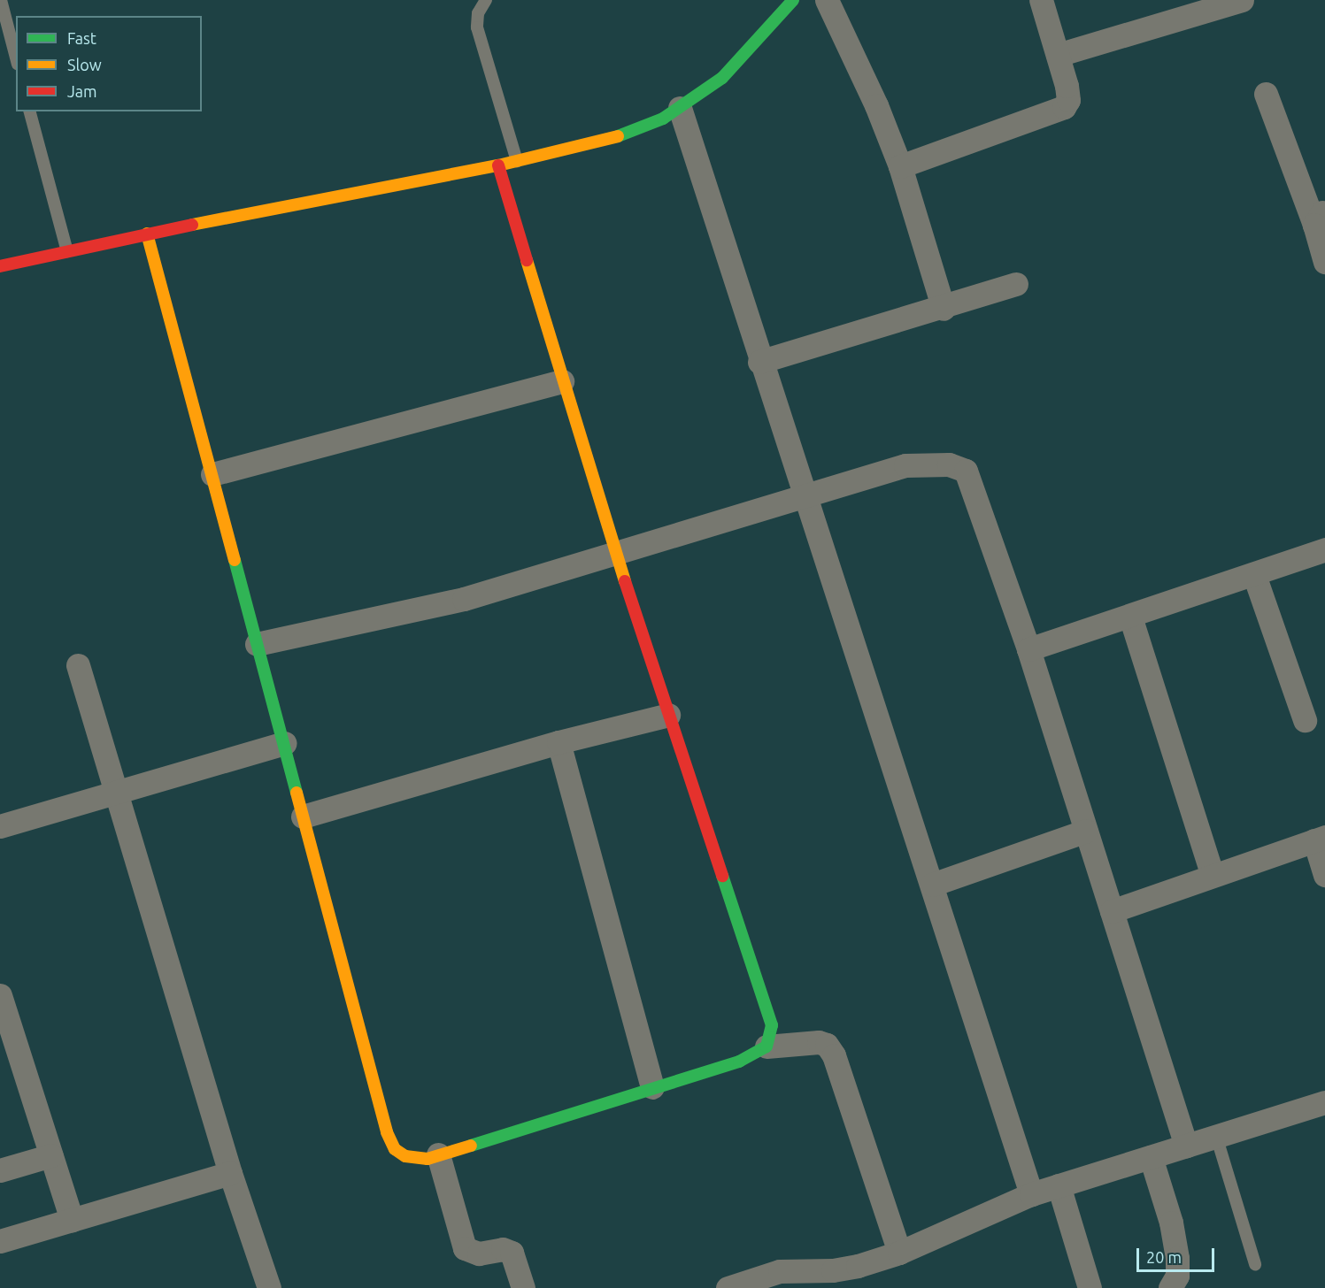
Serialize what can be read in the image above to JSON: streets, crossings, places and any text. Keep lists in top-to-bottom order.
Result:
{
  "legend": ["Fast", "Slow", "Jam"],
  "scale_bar": "20 m"
}
